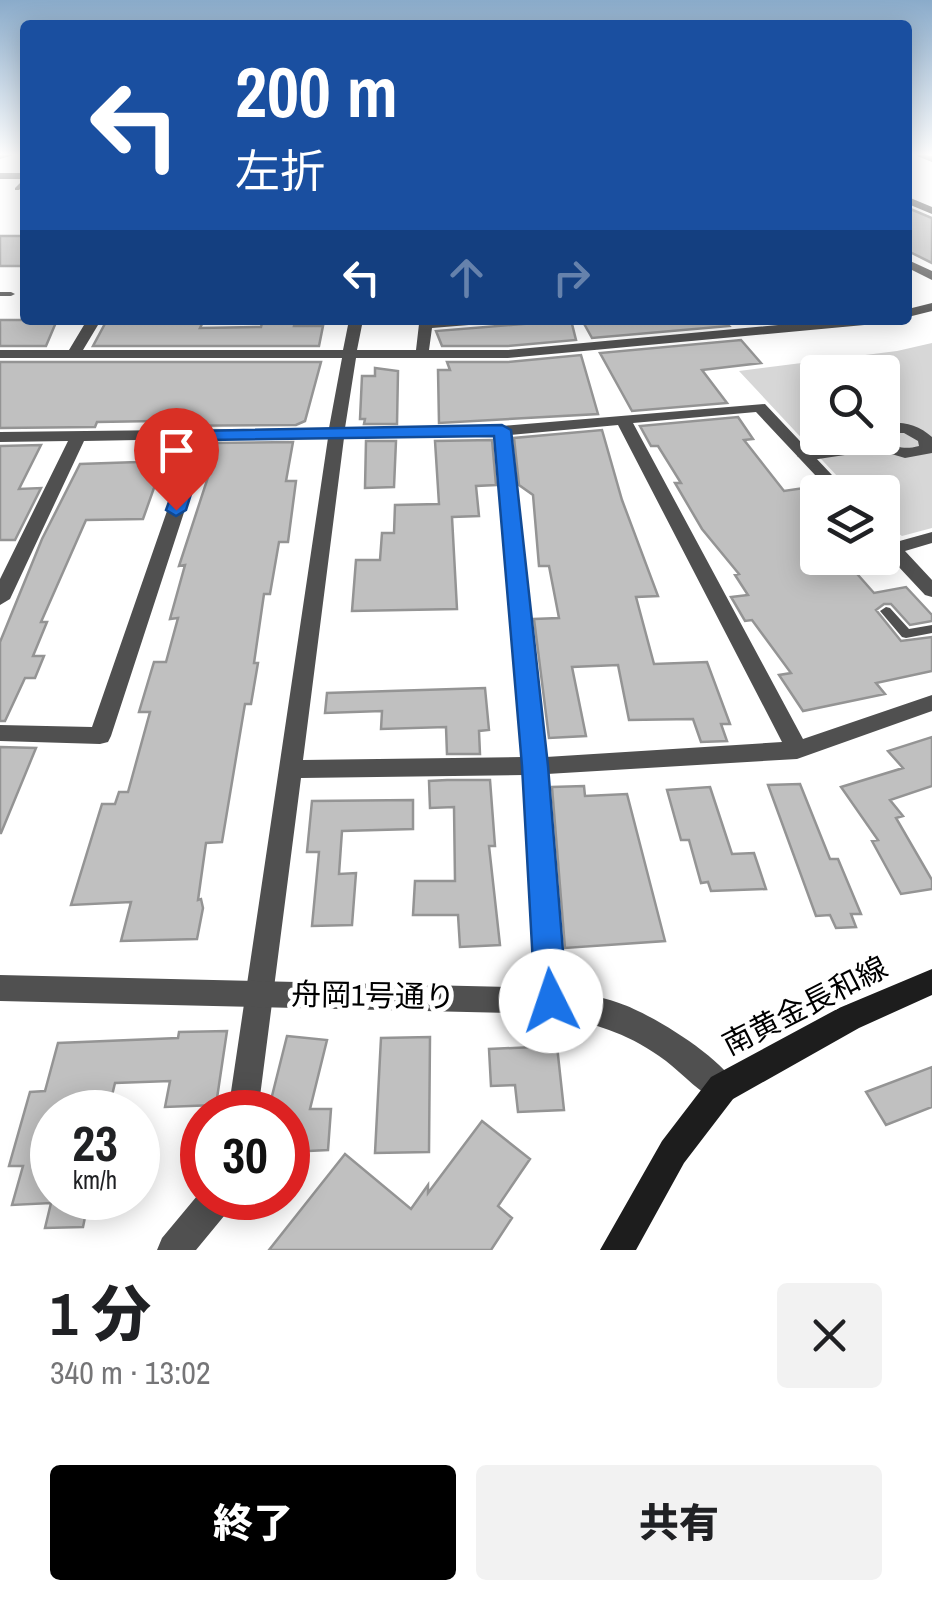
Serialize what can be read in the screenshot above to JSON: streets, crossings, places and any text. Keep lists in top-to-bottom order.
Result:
{
  "streets": {
    "main road": ["南黄金長和線"],
    "street": ["舟岡1号通り"]
  },
  "crossings": [
    ["舟岡1号通り", "南黄金長和線"]
  ],
  "page": {
    "turn": ["200 m", "左折"],
    "speed": "23 km/h",
    "limit": "30",
    "heading": ["1 分", "340 m · 13:02"],
    "buttons": ["終了", "共有"]
  }
}
